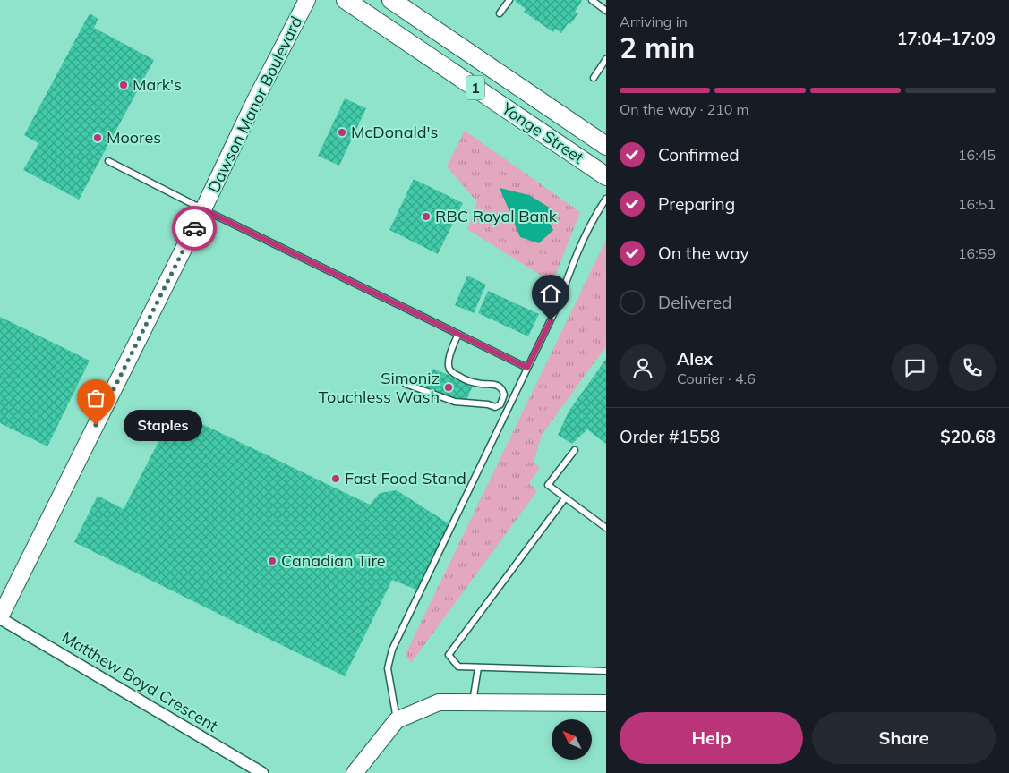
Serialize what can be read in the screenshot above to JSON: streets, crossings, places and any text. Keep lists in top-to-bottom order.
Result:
{
  "streets": {
    "main road": ["1", "Yonge Street"],
    "street": ["Dawson Manor Boulevard", "Matthew Boyd Crescent"]
  },
  "crossings": [
    ["Dawson Manor Boulevard", "Matthew Boyd Crescent"]
  ],
  "places": [
    "Mark's",
    "McDonald's",
    "Moores",
    "RBC Royal Bank",
    "Simoniz Touchless Wash",
    "Staples",
    "Fast Food Stand",
    "Canadian Tire"
  ],
  "north": "top left",
  "page": {
    "heading": ["2 min", "Arriving in", "17:04–17:09"],
    "panel": [
      "Alex",
      "Courier · 4.6",
      "Order #1558",
      "$20.68"
    ],
    "bar": "On the way · 210 m",
    "list": [
      ["Confirmed", "16:45"],
      ["Preparing", "16:51"],
      ["On the way", "16:59"],
      "Delivered"
    ],
    "bubble": "Staples",
    "buttons": ["Help", "Share"]
  }
}
